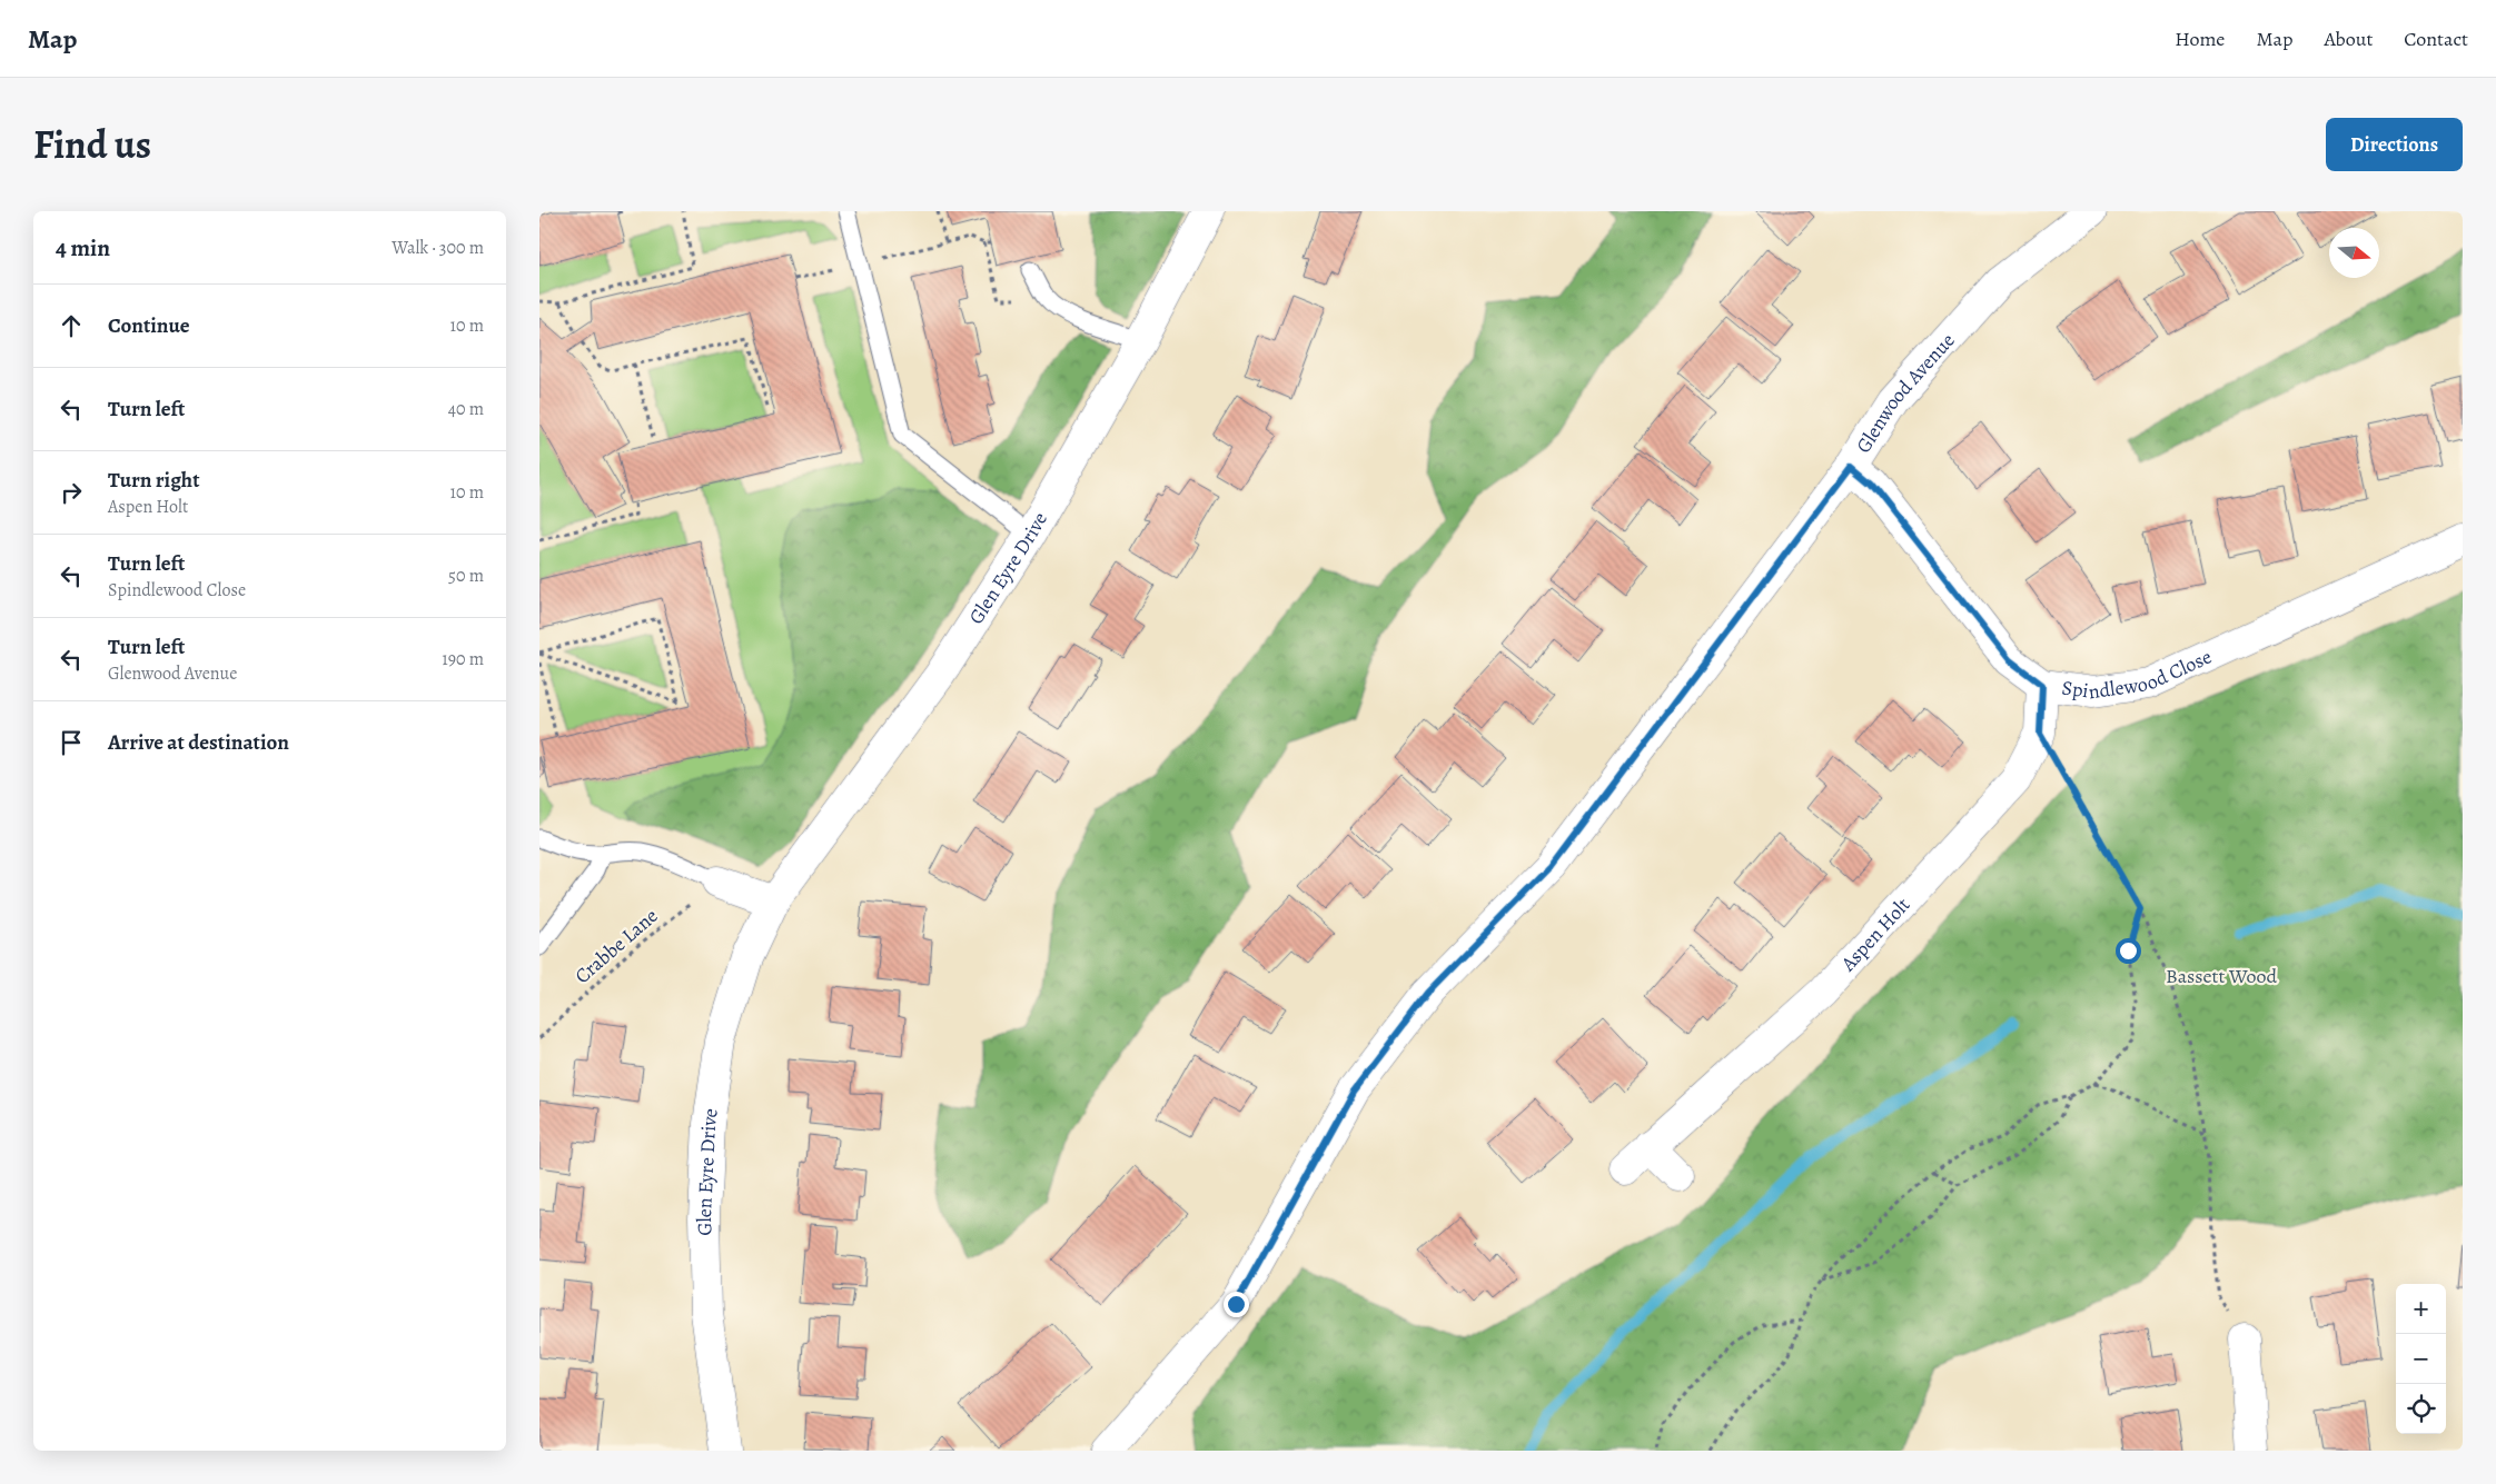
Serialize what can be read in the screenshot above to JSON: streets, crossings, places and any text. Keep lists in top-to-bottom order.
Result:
{
  "streets": {
    "street": [
      "Glenwood Avenue",
      "Glen Eyre Drive",
      "Spindlewood Close",
      "Aspen Holt"
    ],
    "path": ["Crabbe Lane"]
  },
  "crossings": [
    ["Glenwood Avenue", "Spindlewood Close"],
    ["Spindlewood Close", "Aspen Holt"]
  ],
  "parks": ["Bassett Wood"],
  "north": "right",
  "page": {
    "header": "Map",
    "nav": [
      "Home",
      "Map",
      "About",
      "Contact"
    ],
    "title": "Find us",
    "buttons": "Directions",
    "heading": ["4 min", "Walk · 300 m"],
    "list": [
      ["Continue", "10 m"],
      ["Turn left", "40 m"],
      ["Turn right", "Aspen Holt", "10 m"],
      ["Turn left", "Spindlewood Close", "50 m"],
      ["Turn left", "Glenwood Avenue", "190 m"],
      "Arrive at destination"
    ],
    "map_buttons": ["+", "−"]
  }
}
